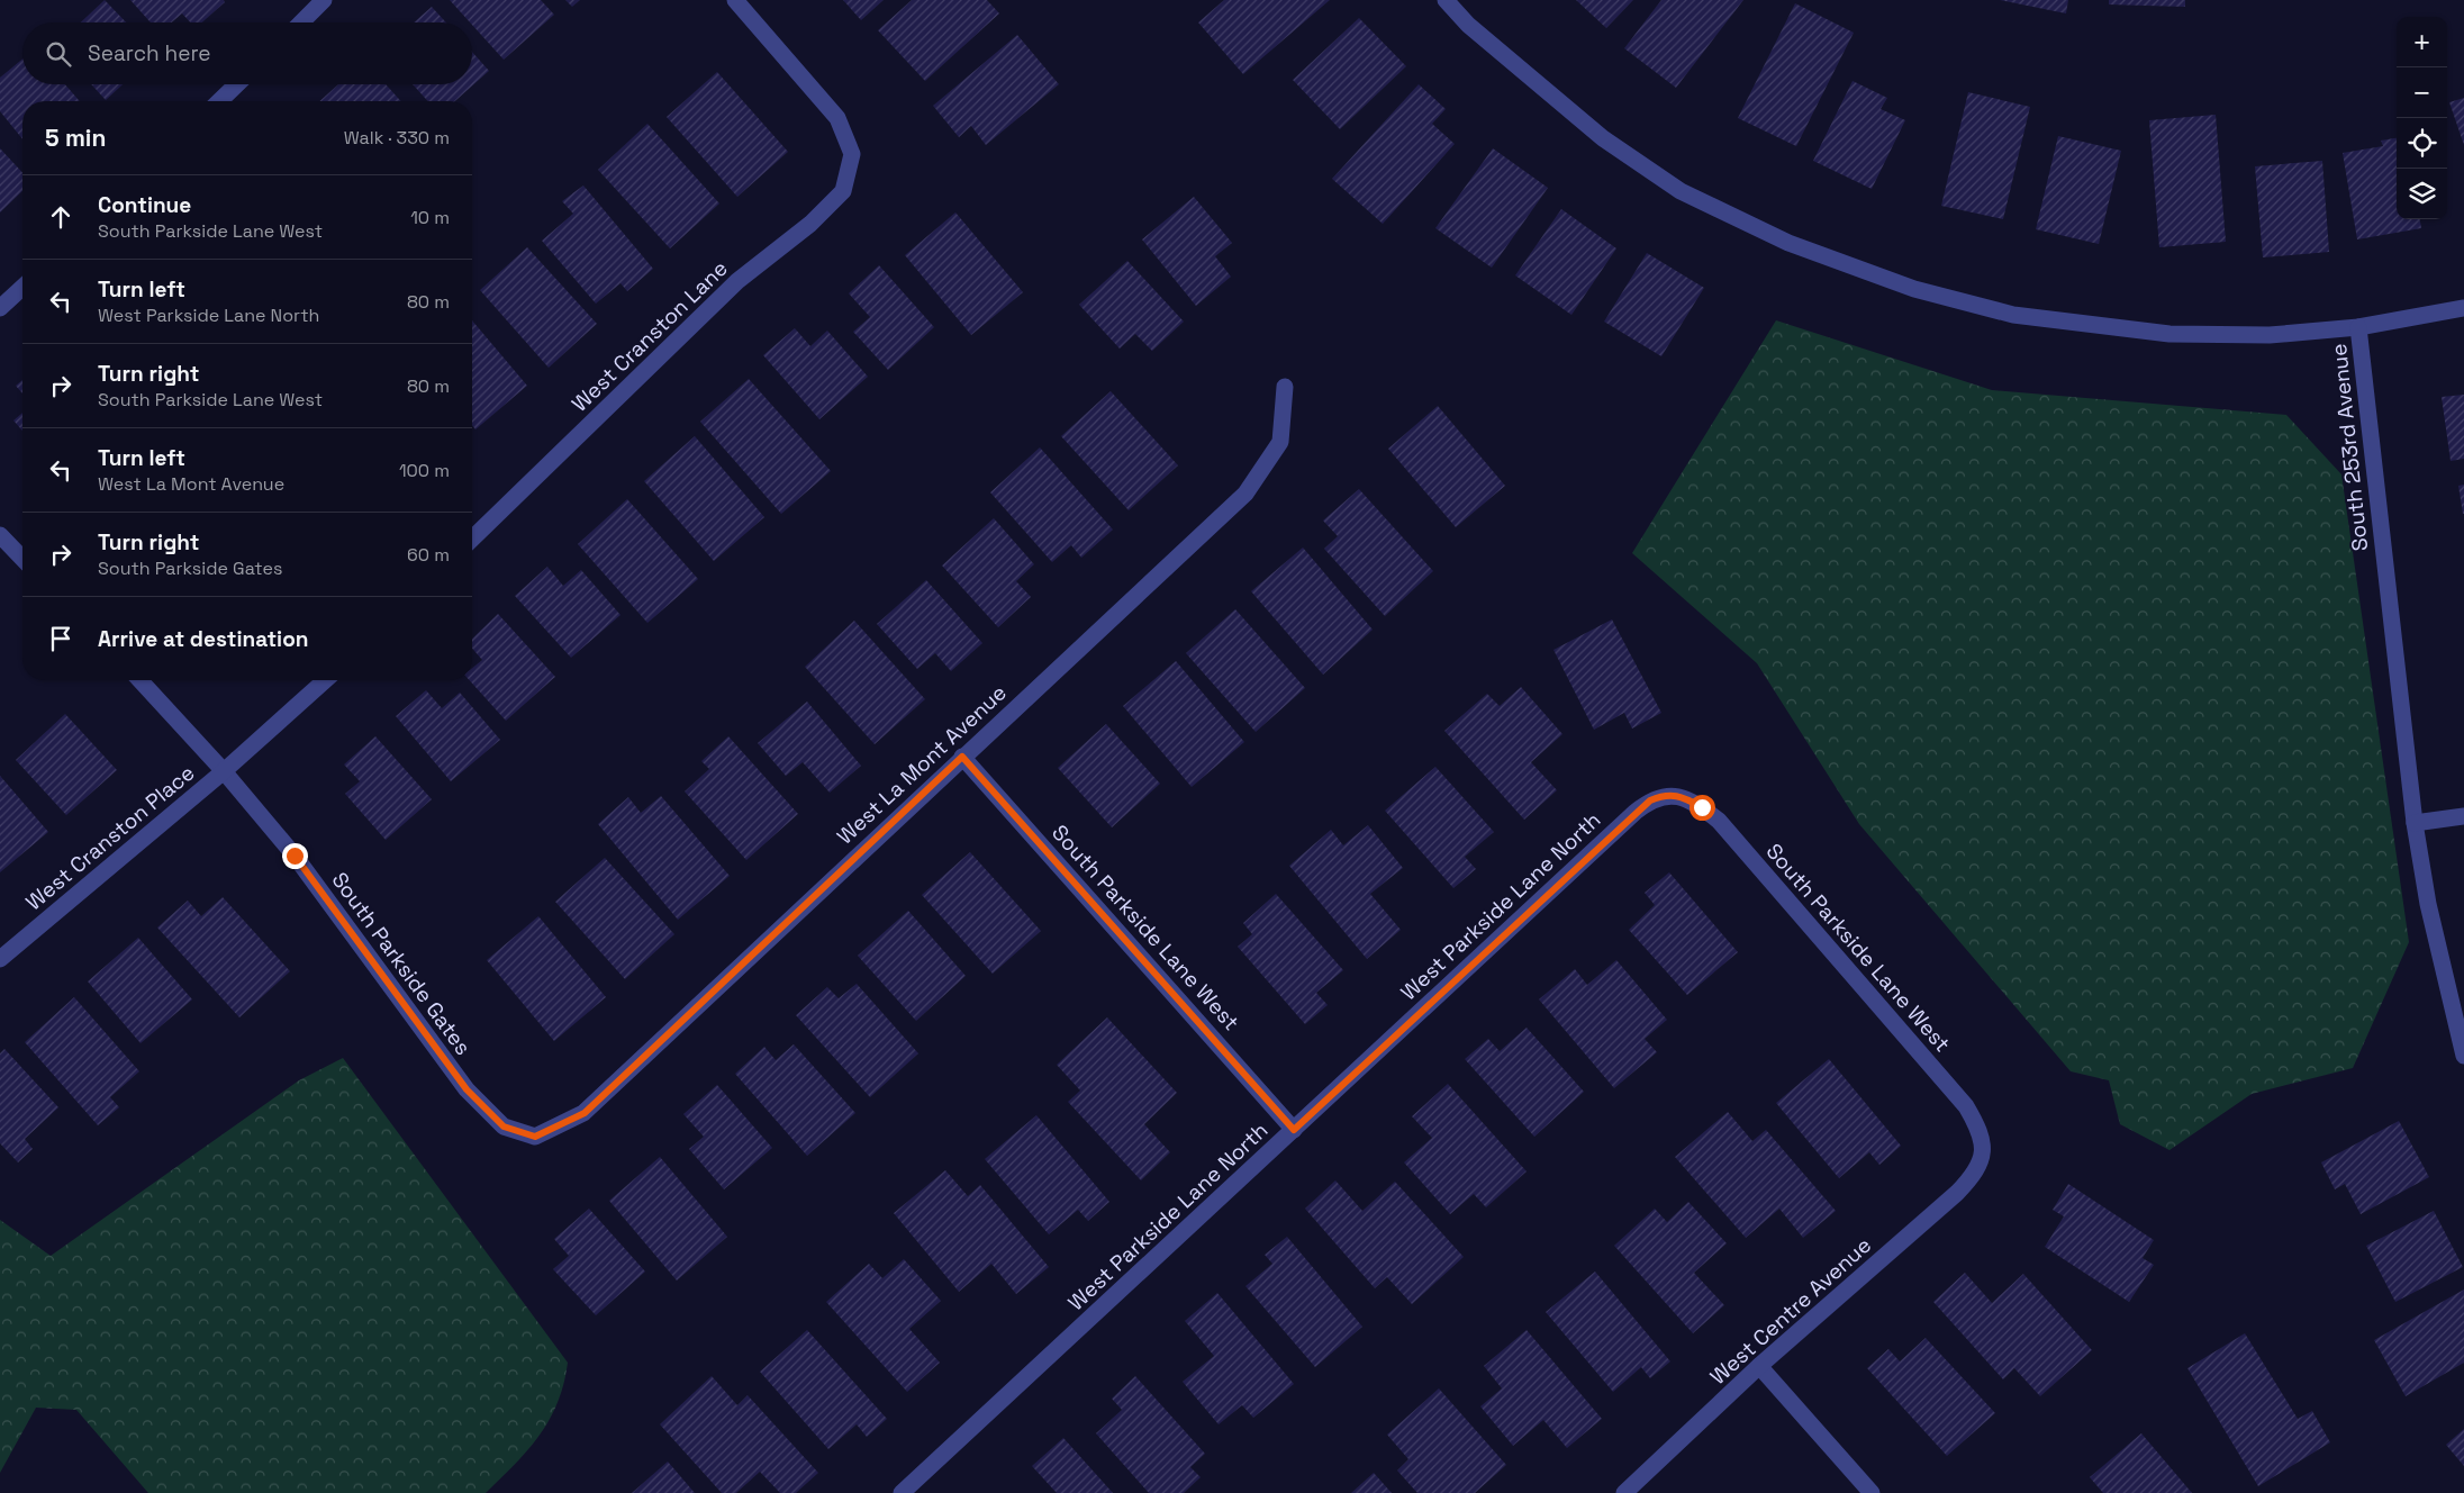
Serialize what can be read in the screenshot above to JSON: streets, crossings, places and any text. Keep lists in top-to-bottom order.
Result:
{
  "streets": {
    "street": [
      "West Cranston Lane",
      "South 253rd Avenue",
      "West La Mont Avenue",
      "West Cranston Place",
      "West Parkside Lane North",
      "South Parkside Lane West",
      "South Parkside Gates",
      "West Centre Avenue"
    ]
  },
  "crossings": [
    ["West La Mont Avenue", "South Parkside Lane West"],
    ["West La Mont Avenue", "South Parkside Gates"],
    ["West Cranston Place", "South Parkside Gates"],
    ["West Parkside Lane North", "South Parkside Lane West"],
    ["South Parkside Lane West", "West Centre Avenue"]
  ],
  "page": {
    "map_buttons": ["+", "−"],
    "search": "Search here",
    "heading": ["5 min", "Walk · 330 m"],
    "list": [
      ["Continue", "South Parkside Lane West", "10 m"],
      ["Turn left", "West Parkside Lane North", "80 m"],
      ["Turn right", "South Parkside Lane West", "80 m"],
      ["Turn left", "West La Mont Avenue", "100 m"],
      ["Turn right", "South Parkside Gates", "60 m"],
      "Arrive at destination"
    ]
  }
}
